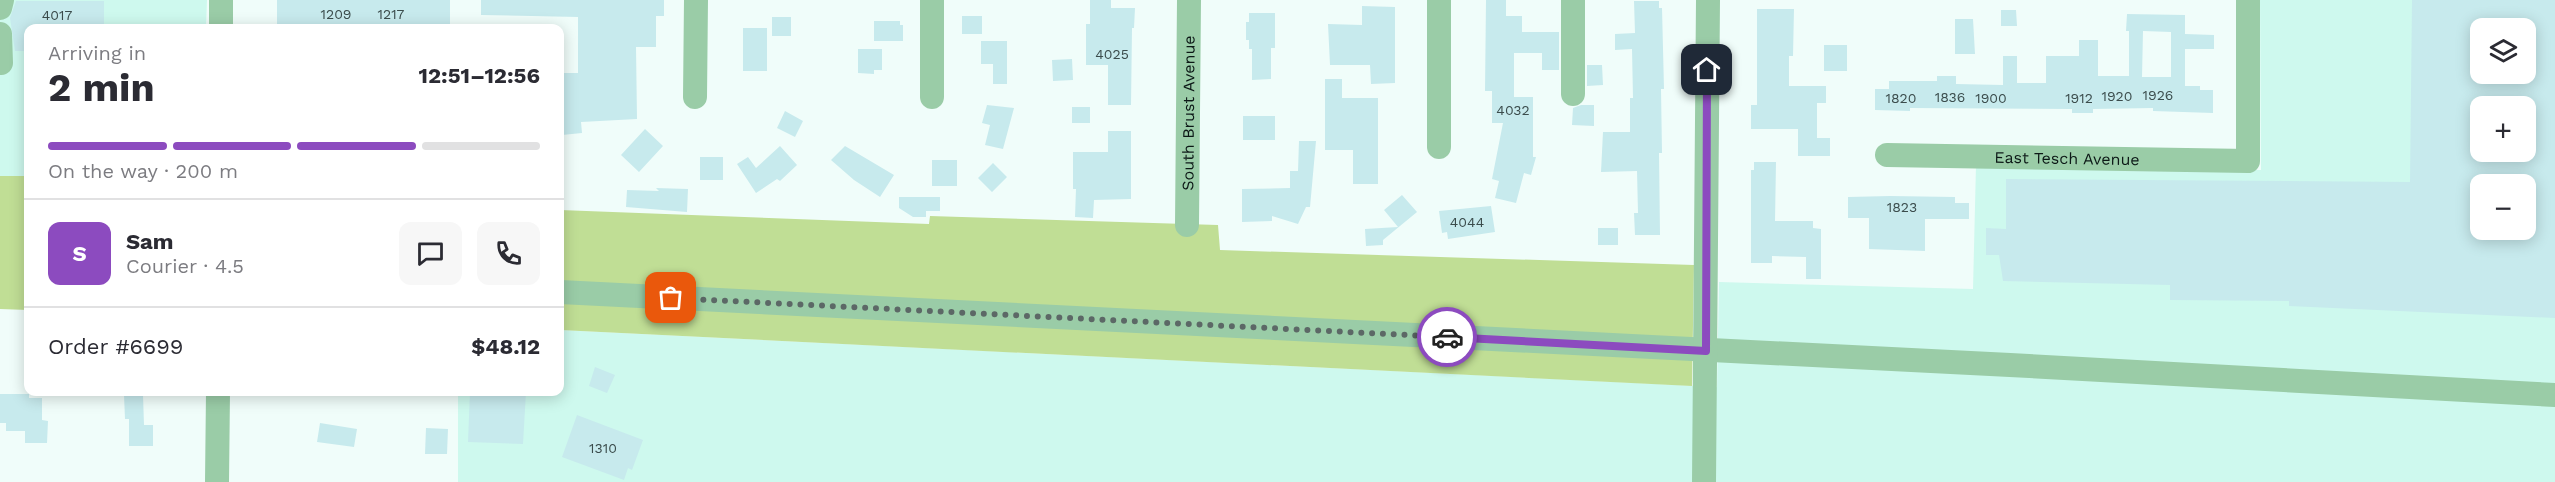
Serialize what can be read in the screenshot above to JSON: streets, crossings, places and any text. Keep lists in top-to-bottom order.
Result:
{
  "streets": {
    "street": ["South Brust Avenue", "East Tesch Avenue"]
  },
  "house_numbers": [
    "1209",
    "1217",
    "4017",
    "4025",
    "1926",
    "1920",
    "1836",
    "1820",
    "1900",
    "1912",
    "4032",
    "1823",
    "4044",
    "1310"
  ],
  "page": {
    "map_buttons": ["+", "−"],
    "heading": ["2 min", "Arriving in", "12:51–12:56"],
    "panel": [
      "Sam",
      "Courier · 4.5",
      "Order #6699",
      "$48.12"
    ],
    "bar": "On the way · 200 m",
    "round": "S"
  }
}
